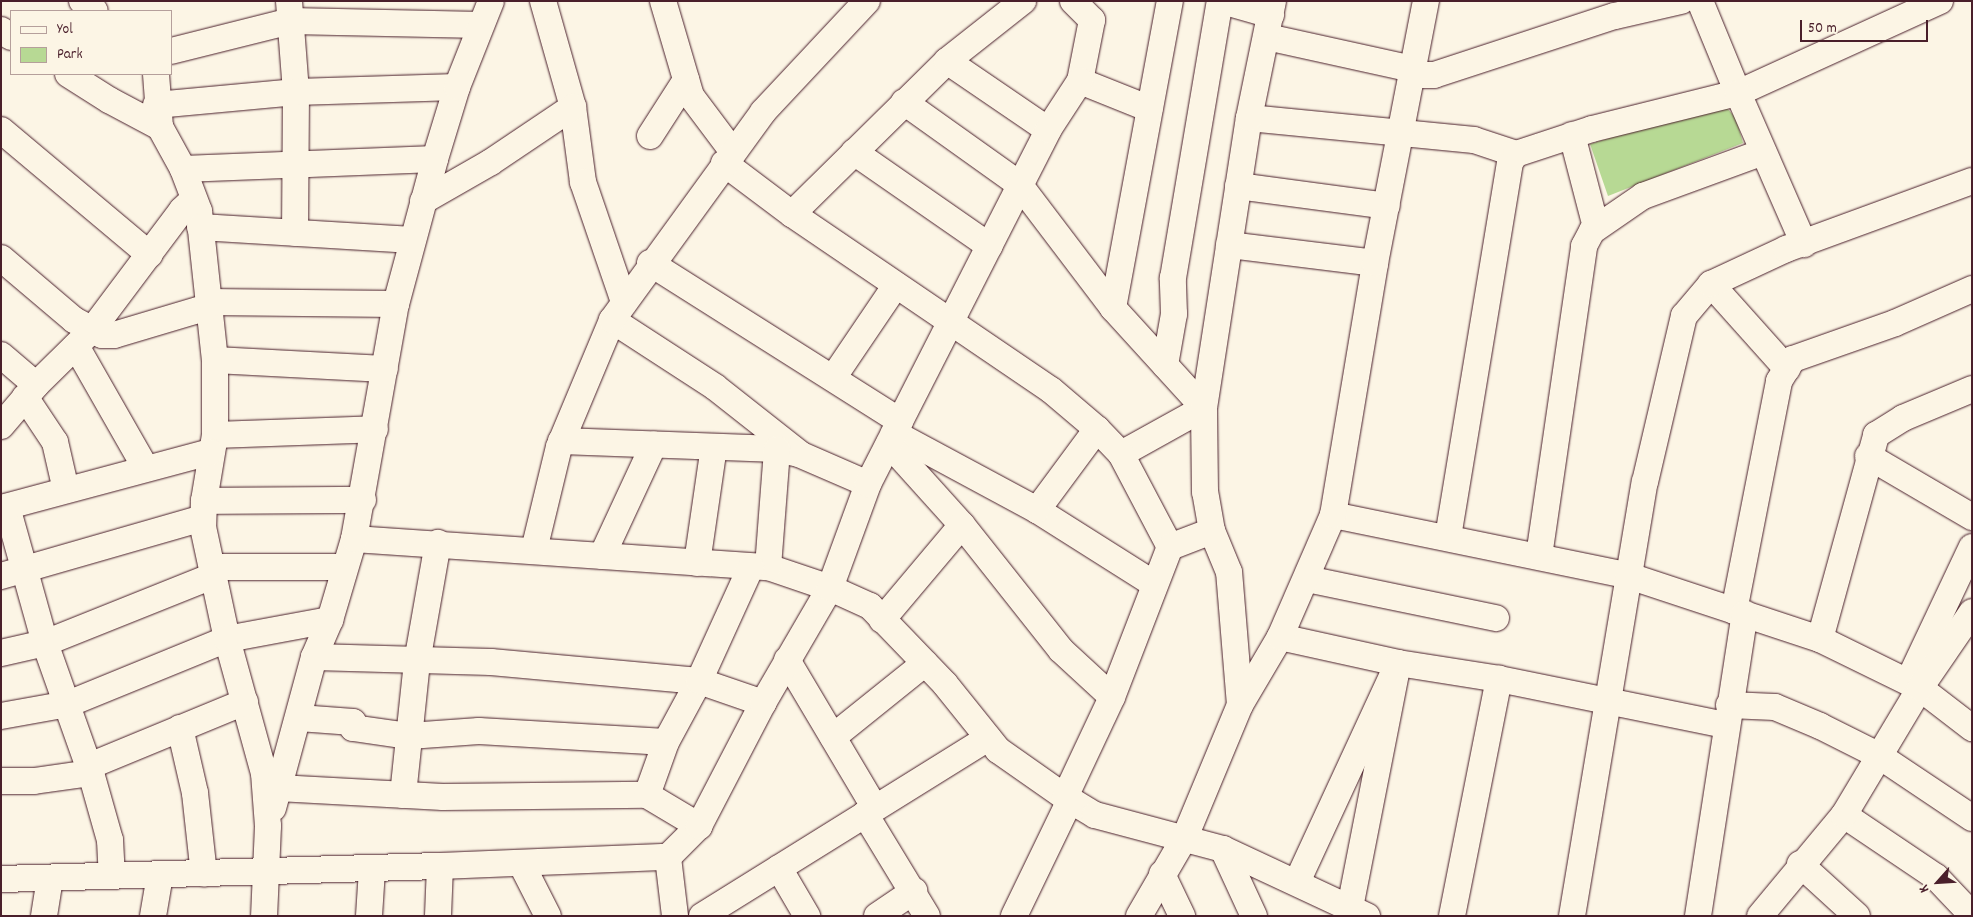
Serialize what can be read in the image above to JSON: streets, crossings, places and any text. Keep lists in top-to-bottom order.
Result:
{
  "legend": ["Yol", "Park"],
  "scale_bar": "50 m",
  "north": "bottom left"
}
